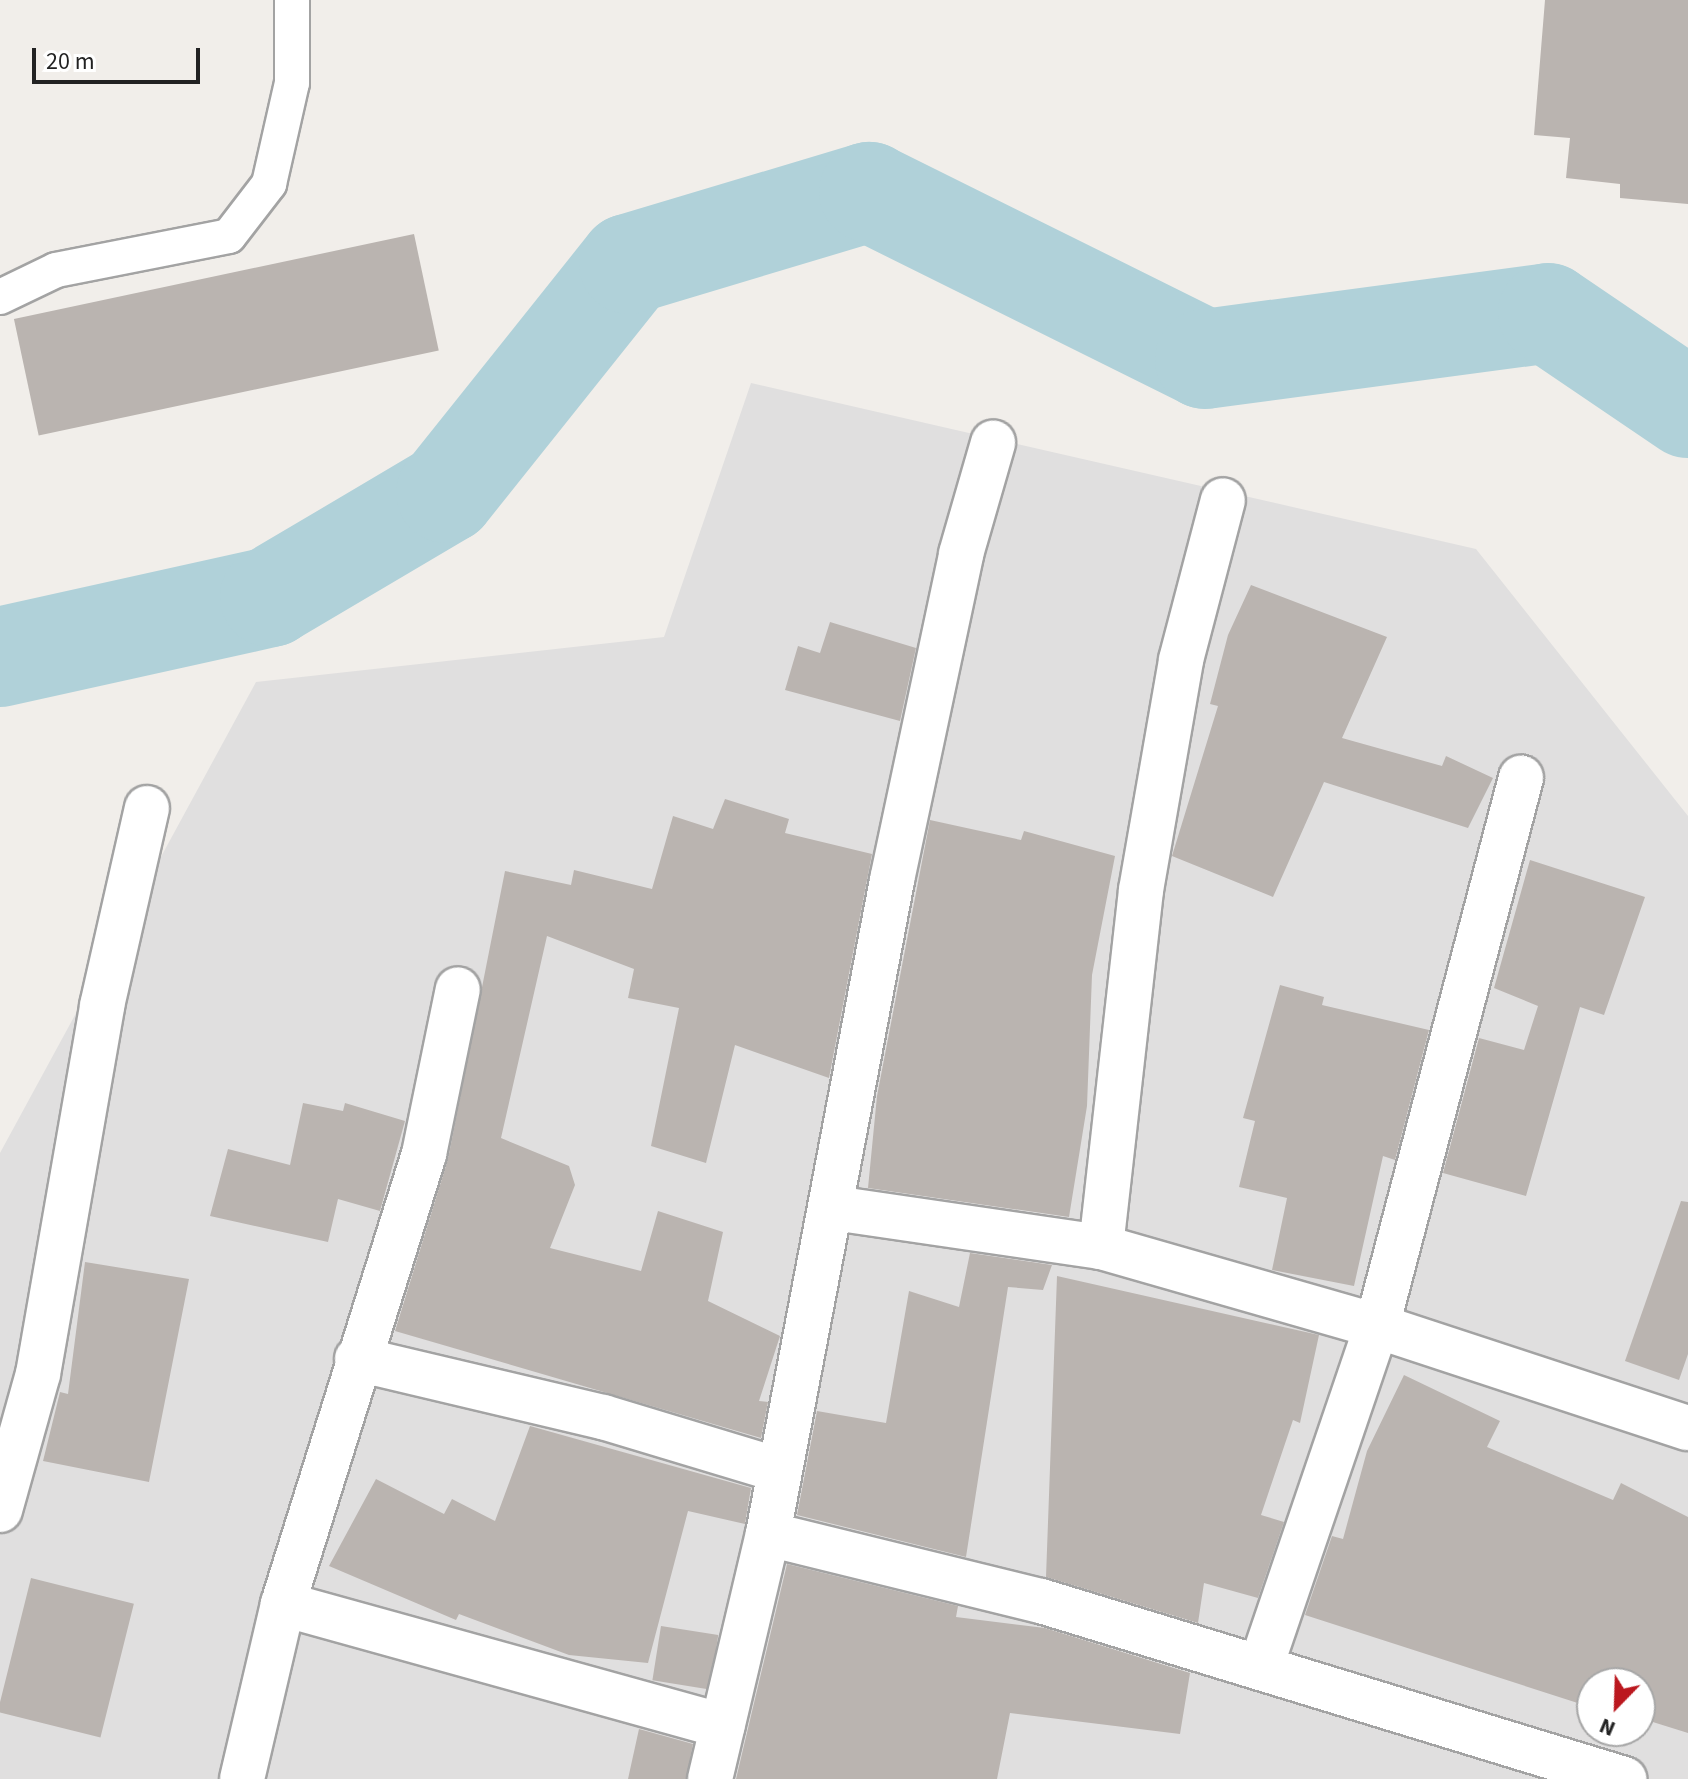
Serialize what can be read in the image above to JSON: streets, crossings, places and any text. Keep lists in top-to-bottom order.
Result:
{
  "scale_bar": "20 m",
  "north": "bottom left"
}
